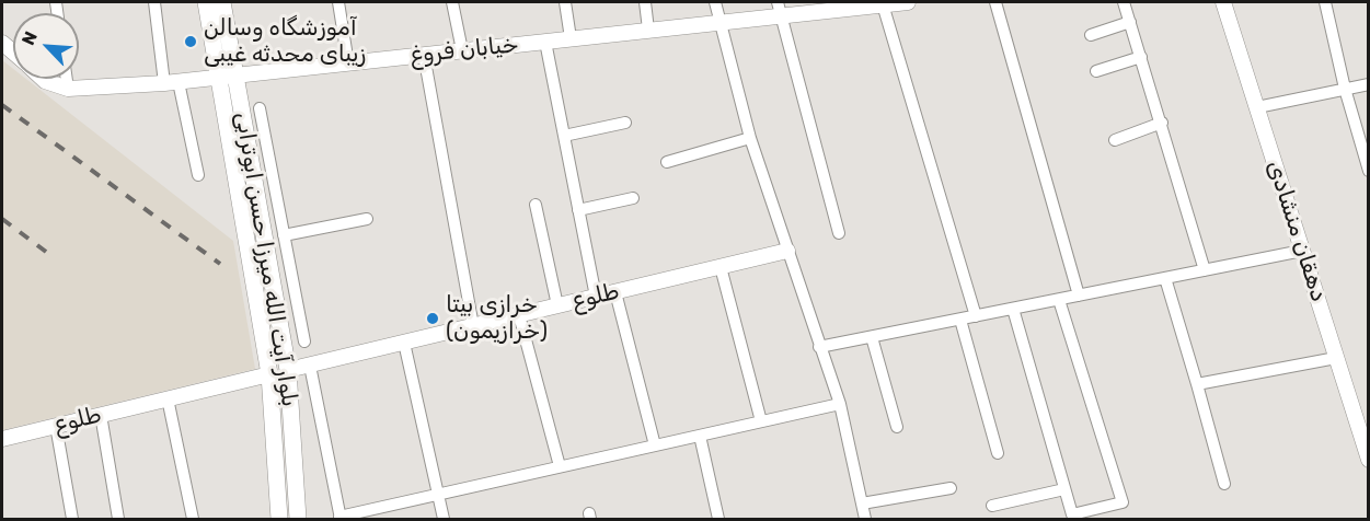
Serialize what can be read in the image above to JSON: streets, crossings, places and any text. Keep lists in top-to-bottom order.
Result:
{
  "streets": {
    "main road": ["بلوار آیت الله میرزا حسن ابوترابی"],
    "street": ["خیابان فروغ", "دهقان منشادی", "طلوع"]
  },
  "crossings": [
    ["خیابان فروغ", "بلوار آیت الله میرزا حسن ابوترابی"],
    ["بلوار آیت الله میرزا حسن ابوترابی", "طلوع"]
  ],
  "places": ["آموزشگاه وسالن زیبای محدثه غیبی", "خرازی بیتا (خرازیمون)"],
  "north": "top left"
}
